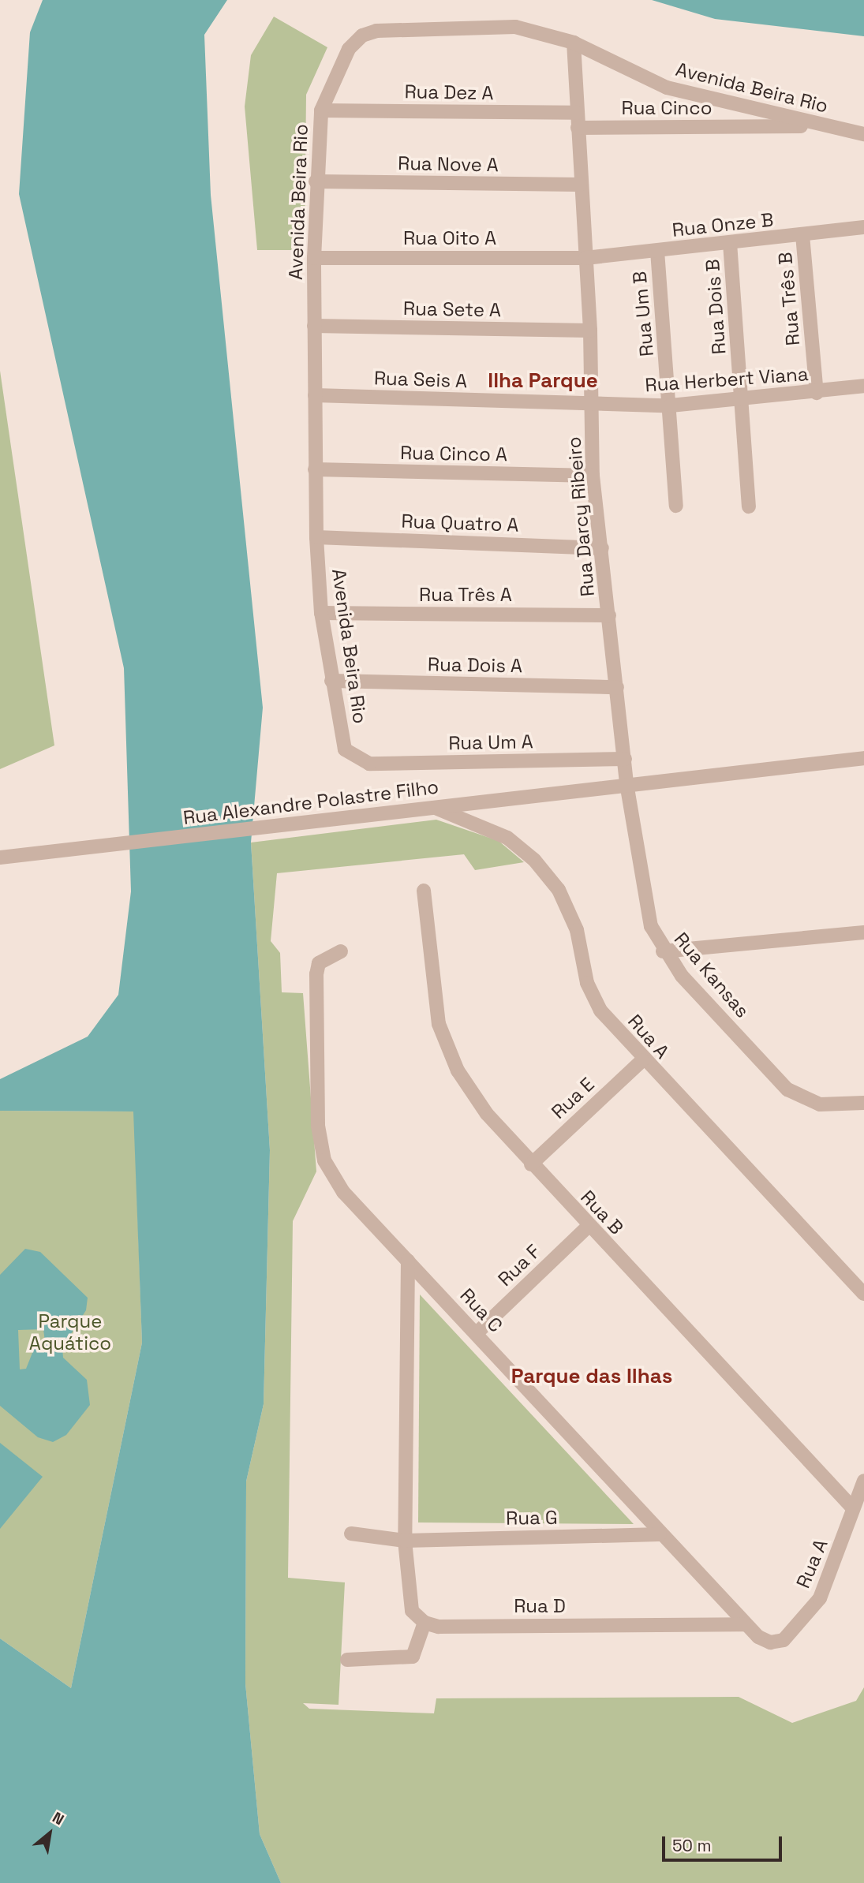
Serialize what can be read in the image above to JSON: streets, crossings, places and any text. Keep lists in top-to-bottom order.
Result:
{
  "streets": {
    "street": [
      "Avenida Beira Rio",
      "Rua Dez A",
      "Rua Cinco",
      "Rua Nove A",
      "Rua Onze B",
      "Rua Oito A",
      "Rua Três B",
      "Rua Dois B",
      "Rua Sete A",
      "Rua Um B",
      "Rua Seis A",
      "Rua Herbert Viana",
      "Rua Cinco A",
      "Rua Darcy Ribeiro",
      "Rua Quatro A",
      "Rua Três A",
      "Rua Dois A",
      "Rua Um A",
      "Rua Alexandre Polastre Filho",
      "Rua Kansas",
      "Rua A",
      "Rua E",
      "Rua B",
      "Rua F",
      "Rua C",
      "Rua G",
      "Rua D"
    ]
  },
  "crossings": [
    ["Avenida Beira Rio", "Rua Dez A"],
    ["Avenida Beira Rio", "Rua Cinco"],
    ["Avenida Beira Rio", "Rua Nove A"],
    ["Avenida Beira Rio", "Rua Oito A"],
    ["Avenida Beira Rio", "Rua Sete A"],
    ["Avenida Beira Rio", "Rua Seis A"],
    ["Avenida Beira Rio", "Rua Cinco A"],
    ["Avenida Beira Rio", "Rua Darcy Ribeiro"],
    ["Avenida Beira Rio", "Rua Quatro A"],
    ["Avenida Beira Rio", "Rua Três A"],
    ["Avenida Beira Rio", "Rua Dois A"],
    ["Avenida Beira Rio", "Rua Um A"],
    ["Rua Dez A", "Rua Darcy Ribeiro"],
    ["Rua Cinco", "Rua Darcy Ribeiro"],
    ["Rua Nove A", "Rua Darcy Ribeiro"],
    ["Rua Onze B", "Rua Oito A"],
    ["Rua Onze B", "Rua Três B"],
    ["Rua Onze B", "Rua Dois B"],
    ["Rua Onze B", "Rua Um B"],
    ["Rua Onze B", "Rua Darcy Ribeiro"],
    ["Rua Oito A", "Rua Darcy Ribeiro"],
    ["Rua Três B", "Rua Herbert Viana"],
    ["Rua Dois B", "Rua Herbert Viana"],
    ["Rua Sete A", "Rua Darcy Ribeiro"],
    ["Rua Um B", "Rua Herbert Viana"],
    ["Rua Seis A", "Rua Herbert Viana"],
    ["Rua Seis A", "Rua Darcy Ribeiro"],
    ["Rua Herbert Viana", "Rua Darcy Ribeiro"],
    ["Rua Cinco A", "Rua Darcy Ribeiro"],
    ["Rua Darcy Ribeiro", "Rua Quatro A"],
    ["Rua Darcy Ribeiro", "Rua Três A"],
    ["Rua Darcy Ribeiro", "Rua Dois A"],
    ["Rua Darcy Ribeiro", "Rua Um A"],
    ["Rua Darcy Ribeiro", "Rua Alexandre Polastre Filho"],
    ["Rua Darcy Ribeiro", "Rua Kansas"],
    ["Rua Alexandre Polastre Filho", "Rua Kansas"],
    ["Rua Alexandre Polastre Filho", "Rua A"],
    ["Rua A", "Rua E"],
    ["Rua A", "Rua B"],
    ["Rua A", "Rua C"],
    ["Rua E", "Rua B"],
    ["Rua B", "Rua F"],
    ["Rua F", "Rua C"],
    ["Rua C", "Rua G"],
    ["Rua C", "Rua D"]
  ],
  "districts": ["Ilha Parque", "Parque das Ilhas"],
  "parks": ["Parque Aquático"],
  "scale_bar": "50 m",
  "north": "top right"
}
